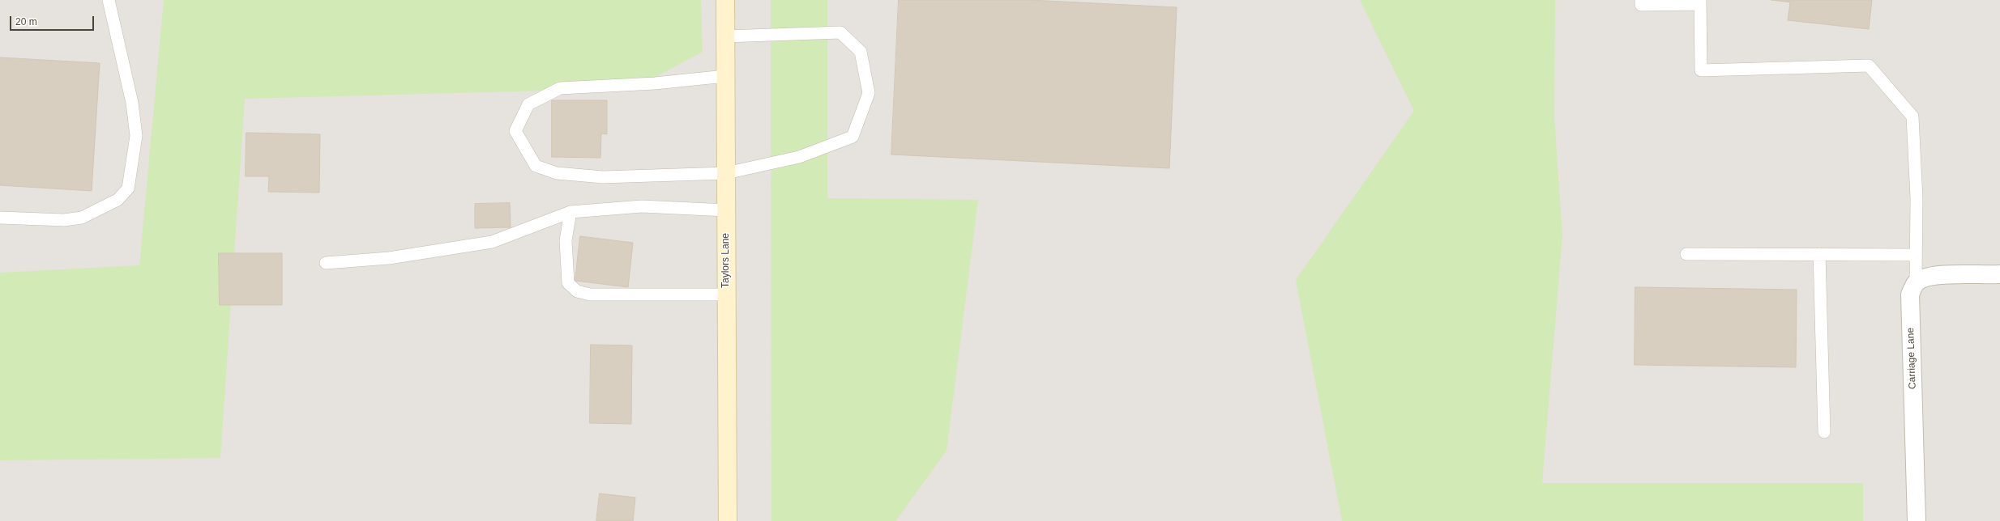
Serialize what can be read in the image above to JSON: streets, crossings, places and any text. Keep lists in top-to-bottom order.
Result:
{
  "streets": {
    "street": ["Taylors Lane", "Carriage Lane"]
  },
  "scale_bar": "20 m"
}
